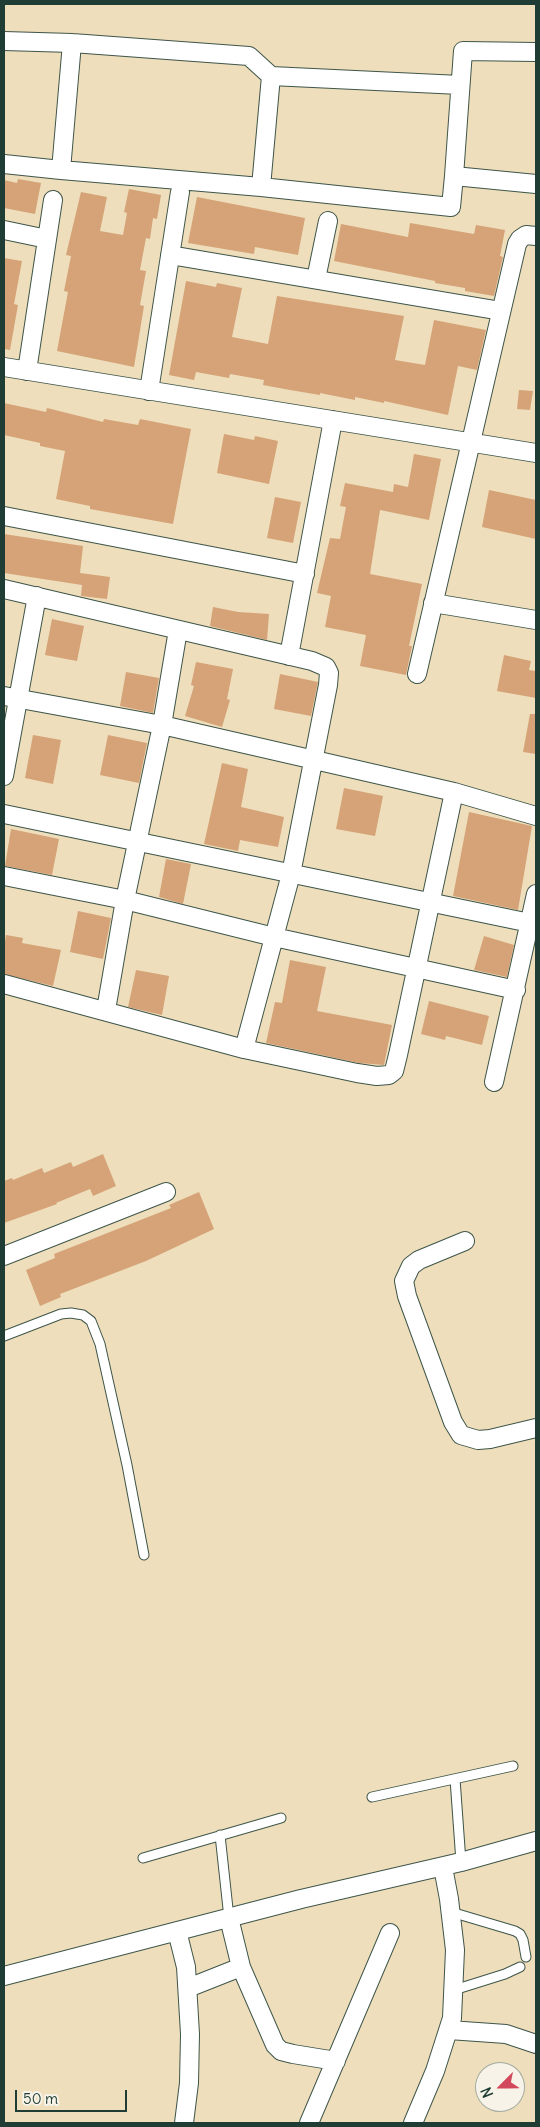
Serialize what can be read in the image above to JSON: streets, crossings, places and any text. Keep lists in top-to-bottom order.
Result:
{
  "scale_bar": "50 m",
  "north": "bottom left"
}
